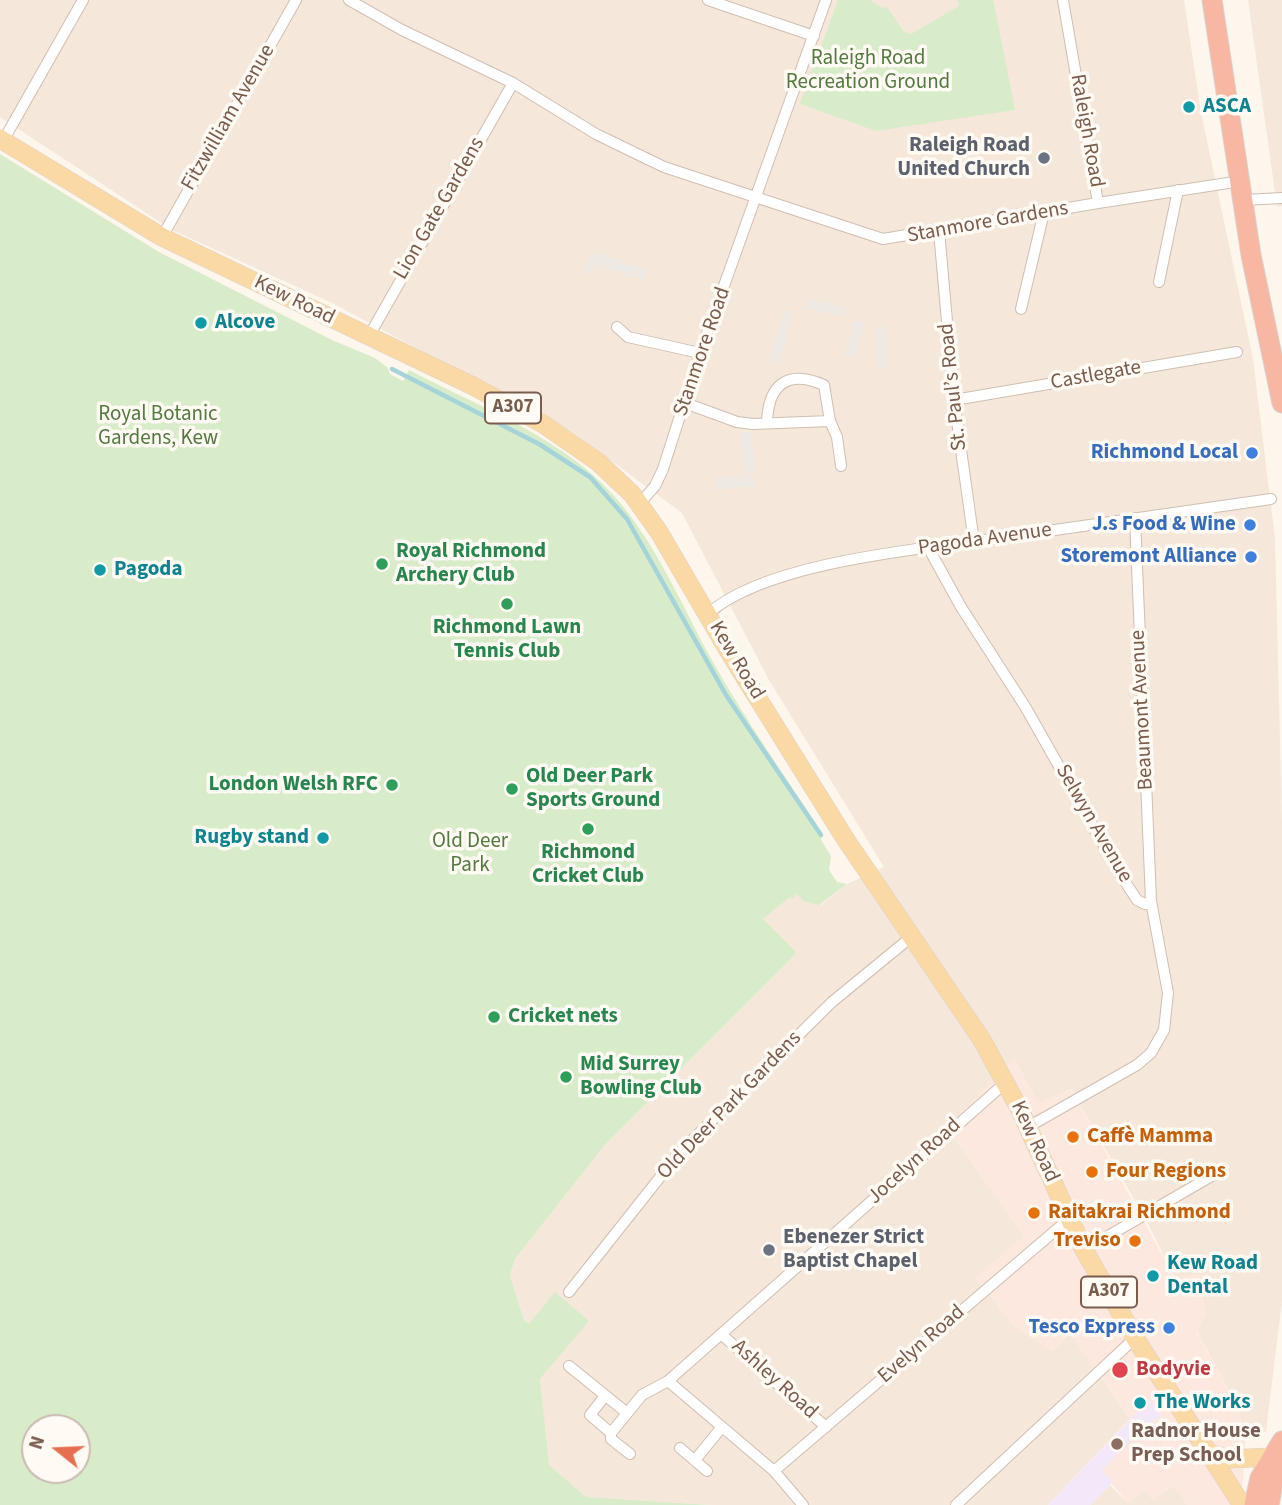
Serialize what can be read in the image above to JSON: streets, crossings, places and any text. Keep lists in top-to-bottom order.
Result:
{
  "streets": {
    "main road": ["Kew Road", "A307"],
    "street": [
      "Fitzwilliam Avenue",
      "Raleigh Road",
      "Lion Gate Gardens",
      "Stanmore Gardens",
      "Stanmore Road",
      "Castlegate",
      "St. Paul’s Road",
      "Pagoda Avenue",
      "Beaumont Avenue",
      "Selwyn Avenue",
      "Old Deer Park Gardens",
      "Jocelyn Road",
      "Evelyn Road",
      "Ashley Road"
    ]
  },
  "crossings": [
    ["Fitzwilliam Avenue", "Kew Road"],
    ["Raleigh Road", "Stanmore Gardens"],
    ["Lion Gate Gardens", "Kew Road"],
    ["Stanmore Gardens", "Stanmore Road"],
    ["Stanmore Gardens", "St. Paul’s Road"],
    ["Kew Road", "Stanmore Road"],
    ["Kew Road", "Pagoda Avenue"],
    ["Kew Road", "Selwyn Avenue"],
    ["Kew Road", "Old Deer Park Gardens"],
    ["Kew Road", "Jocelyn Road"],
    ["Kew Road", "Evelyn Road"],
    ["Castlegate", "St. Paul’s Road"],
    ["St. Paul’s Road", "Pagoda Avenue"],
    ["Pagoda Avenue", "Beaumont Avenue"],
    ["Pagoda Avenue", "Selwyn Avenue"],
    ["Beaumont Avenue", "Selwyn Avenue"],
    ["Jocelyn Road", "Ashley Road"],
    ["Evelyn Road", "Ashley Road"]
  ],
  "parks": ["Raleigh Road Recreation Ground", "Royal Botanic Gardens, Kew", "Old Deer Park"],
  "places": [
    "ASCA",
    "Raleigh Road United Church",
    "Alcove",
    "Richmond Local",
    "J.s Food & Wine",
    "Storemont Alliance",
    "Royal Richmond Archery Club",
    "Pagoda",
    "Richmond Lawn Tennis Club",
    "London Welsh RFC",
    "Old Deer Park Sports Ground",
    "Richmond Cricket Club",
    "Rugby stand",
    "Cricket nets",
    "Mid Surrey Bowling Club",
    "Caffè Mamma",
    "Four Regions",
    "Raitakrai Richmond",
    "Treviso",
    "Ebenezer Strict Baptist Chapel",
    "Kew Road Dental",
    "Tesco Express",
    "Bodyvie",
    "The Works",
    "Radnor House Prep School"
  ],
  "north": "left"
}
